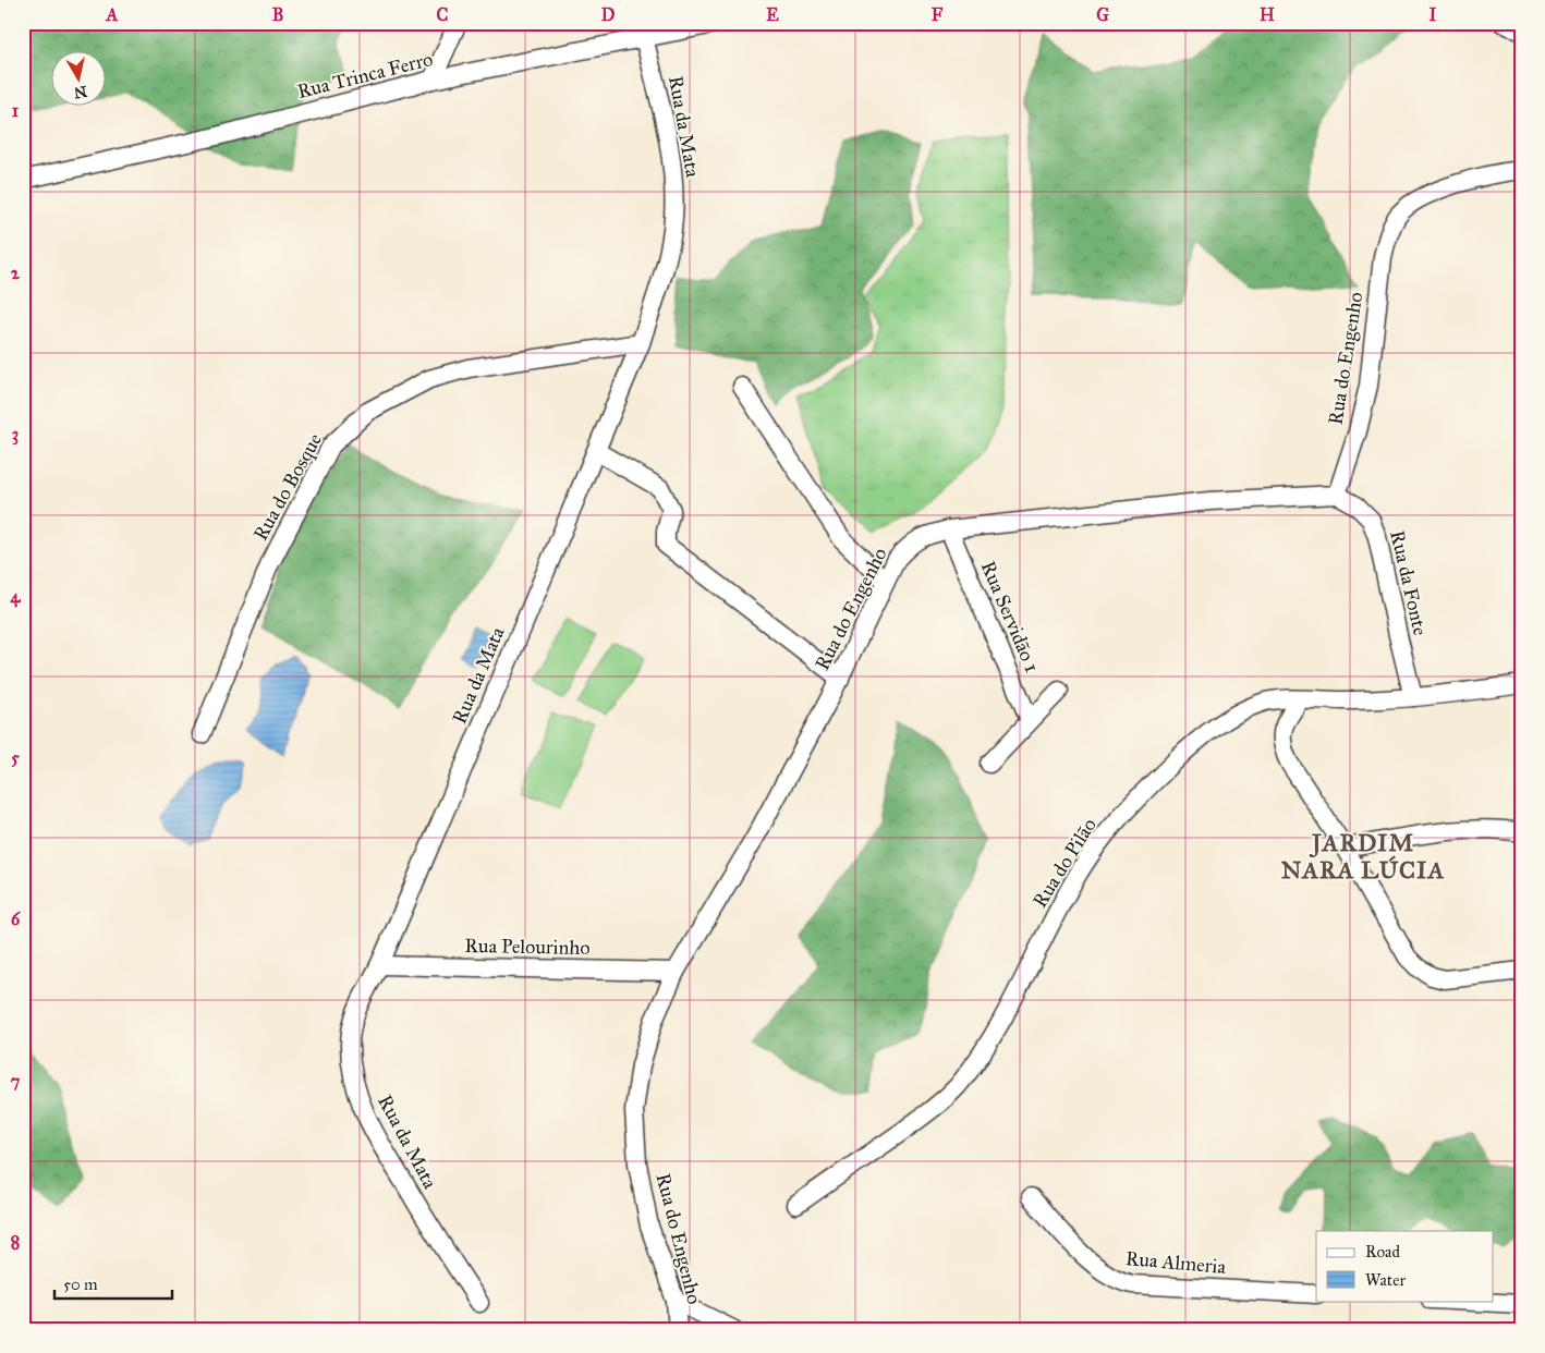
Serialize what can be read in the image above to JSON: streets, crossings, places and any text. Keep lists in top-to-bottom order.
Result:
{
  "streets": {
    "street": [
      "Rua Trinca Ferro",
      "Rua da Mata",
      "Rua do Engenho",
      "Rua do Bosque",
      "Rua da Fonte",
      "Rua Servidão 1",
      "Rua do Pilão",
      "Rua Pelourinho",
      "Rua Almeria"
    ]
  },
  "crossings": [
    ["Rua Trinca Ferro", "Rua da Mata"],
    ["Rua da Mata", "Rua do Bosque"],
    ["Rua da Mata", "Rua Pelourinho"],
    ["Rua do Engenho", "Rua da Fonte"],
    ["Rua do Engenho", "Rua Servidão 1"],
    ["Rua do Engenho", "Rua Pelourinho"],
    ["Rua da Fonte", "Rua do Pilão"]
  ],
  "districts": ["JARDIM NARA LÚCIA"],
  "legend": ["Road", "Water"],
  "scale_bar": "50 m",
  "north": "bottom",
  "grid": {
    "columns": [
      "A",
      "B",
      "C",
      "D",
      "E",
      "F",
      "G",
      "H",
      "I"
    ],
    "rows": [
      "1",
      "2",
      "3",
      "4",
      "5",
      "6",
      "7",
      "8"
    ]
  }
}
